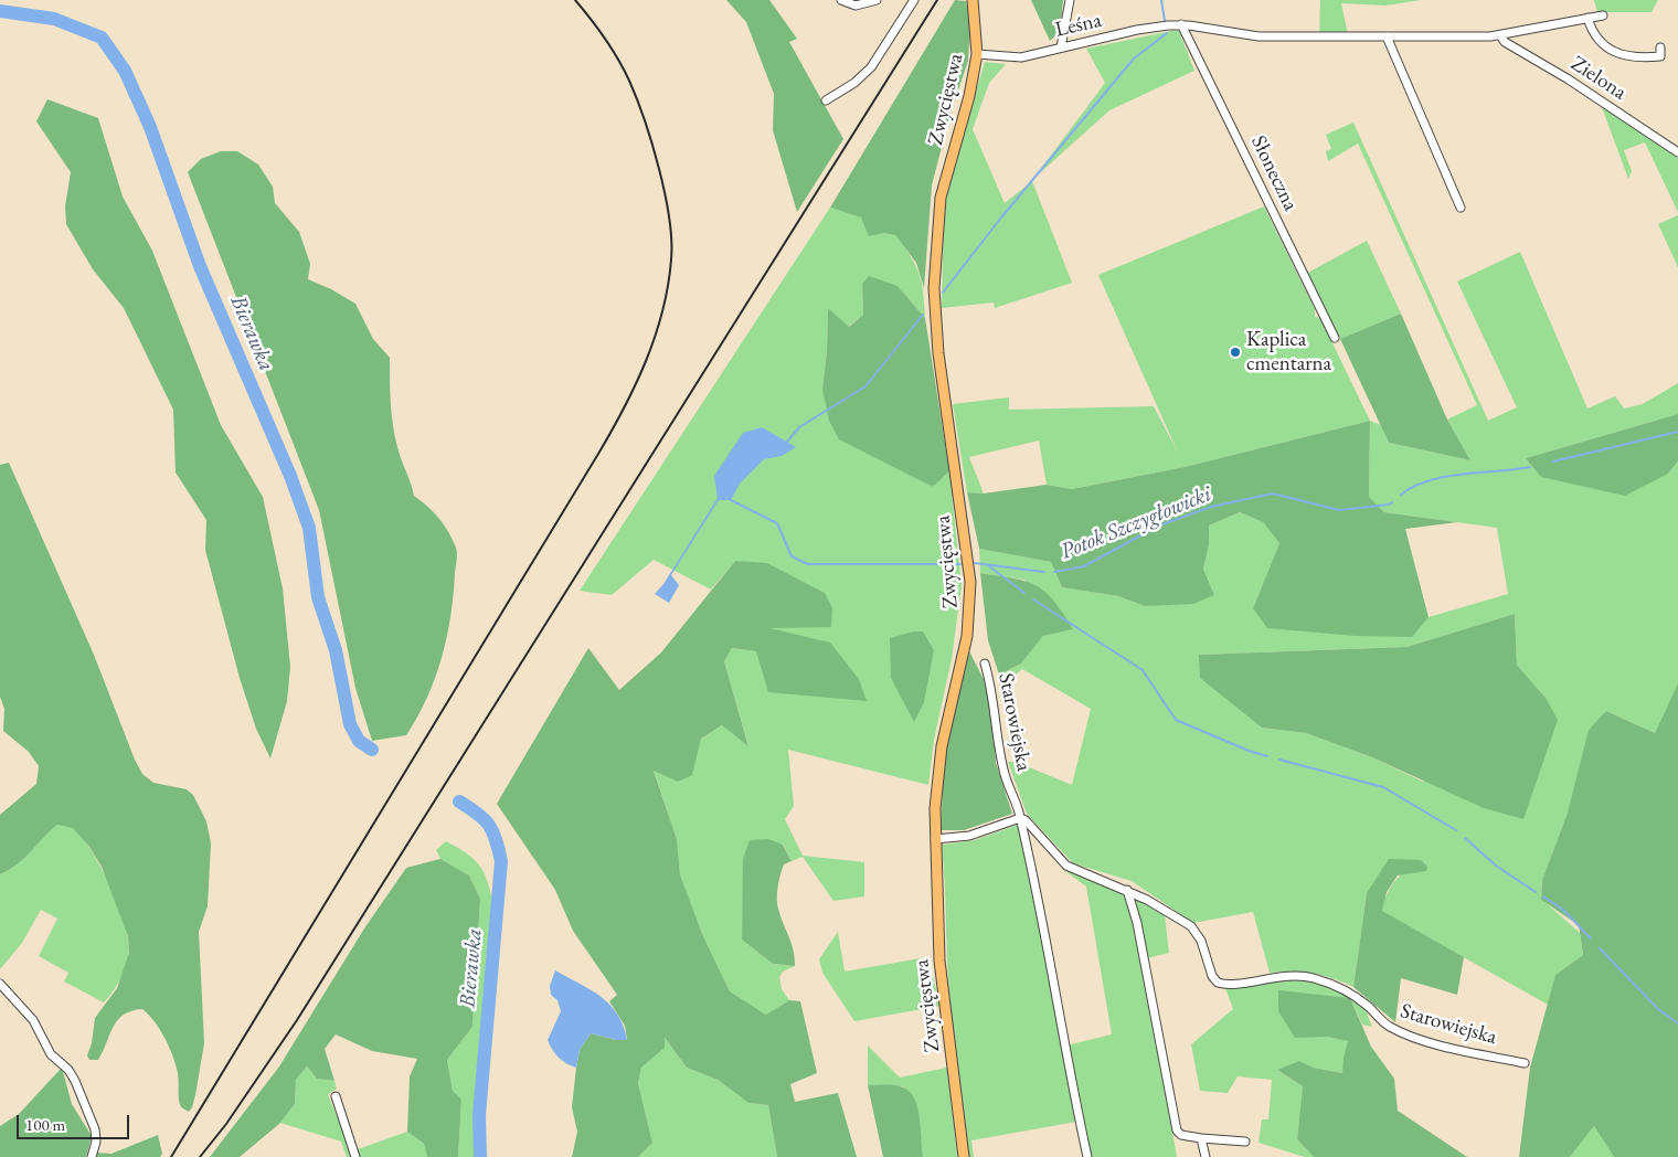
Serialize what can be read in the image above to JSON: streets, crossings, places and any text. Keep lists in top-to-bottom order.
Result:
{
  "streets": {
    "main road": ["Zwycięstwa"],
    "street": [
      "Leśna",
      "Zielona",
      "Słoneczna",
      "Starowiejska"
    ]
  },
  "crossings": [
    ["Leśna", "Zielona"],
    ["Leśna", "Zwycięstwa"],
    ["Leśna", "Słoneczna"]
  ],
  "water": ["Bierawka", "Potok Szczygłowicki"],
  "places": ["Kaplica cmentarna"],
  "scale_bar": "100 m"
}
